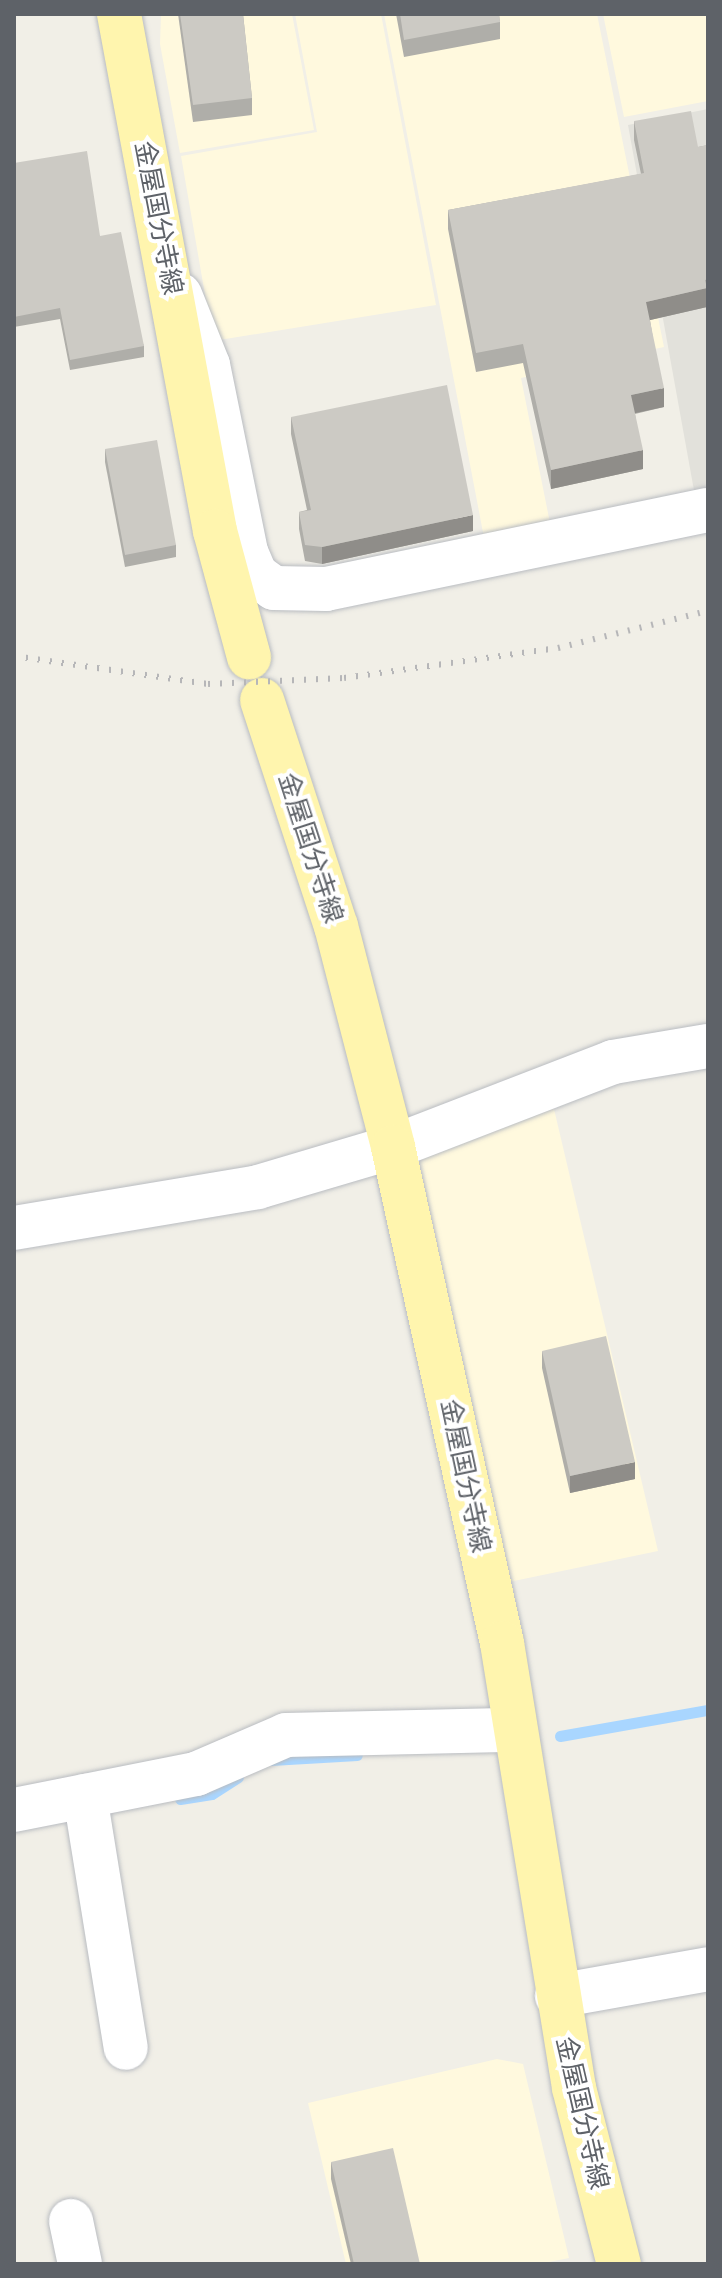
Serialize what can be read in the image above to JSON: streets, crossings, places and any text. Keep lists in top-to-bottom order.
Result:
{
  "streets": {
    "main road": ["金屋国分寺線"]
  }
}
